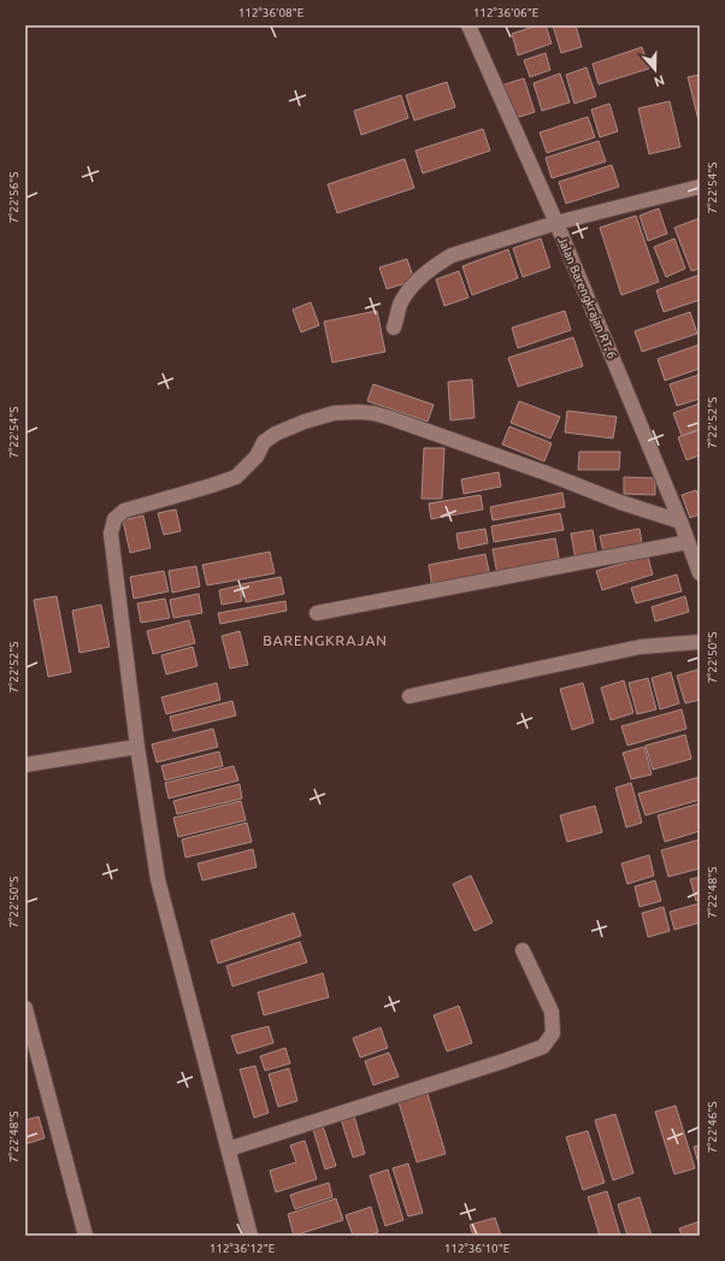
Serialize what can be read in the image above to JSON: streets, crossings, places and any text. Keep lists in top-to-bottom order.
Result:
{
  "streets": {
    "street": ["Jalan Barengkrajan RT. 6"]
  },
  "districts": ["BARENGKRAJAN"],
  "north": "bottom",
  "coordinates": [
    "112°36'08\"E",
    "112°36'06\"E",
    "7°22'54\"S",
    "7°22'56\"S",
    "7°22'52\"S",
    "7°22'50\"S",
    "7°22'48\"S",
    "7°22'46\"S",
    "112°36'12\"E",
    "112°36'10\"E"
  ]
}
